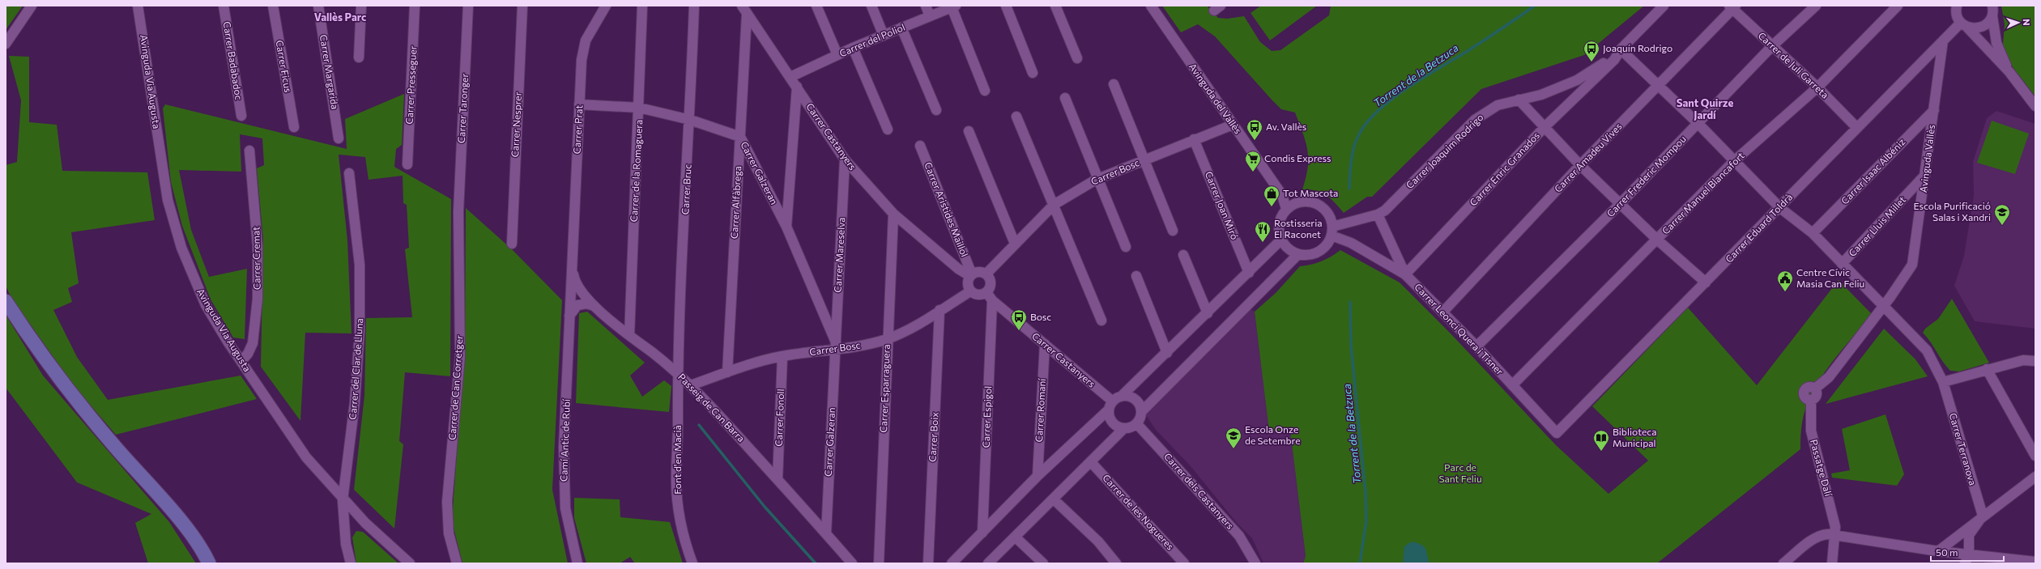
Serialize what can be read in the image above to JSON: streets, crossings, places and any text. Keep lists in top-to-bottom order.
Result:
{
  "streets": {
    "street": [
      "Carrer del Poliol",
      "Carrer Badabadoc",
      "Carrer de Juli Garreta",
      "Carrer Ficus",
      "Carrer Margarida",
      "Avinguda Via Augusta",
      "Carrer Presseguer",
      "Avinguda del Vallès",
      "Carrer Taronger",
      "Carrer Nesprer",
      "Carrer Prat",
      "Carrer Castanyers",
      "Carrer Joaquim Rodrigo",
      "Carrer Amadeu Vives",
      "Avinguda Vallès",
      "Carrer Enric Granados",
      "Carrer de la Romaguera",
      "Carrer Isaac Albéniz",
      "Carrer Bosc",
      "Carrer Galzeran",
      "Carrer Frederic Mompou",
      "Carrer Bruc",
      "Carrer Manuel Blancafort",
      "Carrer Alfàbrega",
      "Carrer Joan Miró",
      "Carrer Aristides Maillol",
      "Carrer Lluis Millet",
      "Carrer Eduard Toldrà",
      "Carrer Mareselva",
      "Carrer Cremat",
      "Carrer Leonci Quera i Tisner",
      "Carrer del Clar de Lluna",
      "Carrer de Can Corretger",
      "Carrer Esparraguera",
      "Passeig de Can Barra",
      "Carrer Romaní",
      "Carrer Espigol",
      "Carrer Fonoll",
      "Carrer Boix",
      "Camí Antic de Rubí",
      "Carrer Terranova",
      "Font d'en Macià",
      "Passatge Dalí",
      "Carrer dels Castanyers",
      "Carrer de les Nogueres"
    ]
  },
  "crossings": [
    ["Carrer del Poliol", "Carrer Castanyers"],
    ["Carrer de Juli Garreta", "Carrer Amadeu Vives"],
    ["Carrer de Juli Garreta", "Carrer Frederic Mompou"],
    ["Carrer de Juli Garreta", "Carrer Manuel Blancafort"],
    ["Carrer de Juli Garreta", "Carrer Eduard Toldrà"],
    ["Avinguda Via Augusta", "Carrer Cremat"],
    ["Avinguda Via Augusta", "Carrer del Clar de Lluna"],
    ["Avinguda del Vallès", "Carrer Bosc"],
    ["Carrer Taronger", "Carrer de Can Corretger"],
    ["Carrer Prat", "Carrer Galzeran"],
    ["Carrer Prat", "Passeig de Can Barra"],
    ["Carrer Prat", "Camí Antic de Rubí"],
    ["Carrer Castanyers", "Carrer Bosc"],
    ["Carrer Castanyers", "Carrer Alfàbrega"],
    ["Carrer Castanyers", "Carrer Aristides Maillol"],
    ["Carrer Castanyers", "Carrer Mareselva"],
    ["Carrer Castanyers", "Carrer Esparraguera"],
    ["Carrer Castanyers", "Carrer Romaní"],
    ["Carrer Castanyers", "Carrer Espigol"],
    ["Carrer Castanyers", "Carrer dels Castanyers"],
    ["Carrer Joaquim Rodrigo", "Carrer Enric Granados"],
    ["Carrer Joaquim Rodrigo", "Carrer Leonci Quera i Tisner"],
    ["Carrer Joaquim Rodrigo", "Carrer Terranova"],
    ["Carrer Amadeu Vives", "Carrer Leonci Quera i Tisner"],
    ["Carrer Amadeu Vives", "Carrer Terranova"],
    ["Avinguda Vallès", "Carrer Isaac Albéniz"],
    ["Avinguda Vallès", "Carrer Lluis Millet"],
    ["Avinguda Vallès", "Carrer Eduard Toldrà"],
    ["Avinguda Vallès", "Carrer Terranova"],
    ["Avinguda Vallès", "Passatge Dalí"],
    ["Carrer Enric Granados", "Carrer Leonci Quera i Tisner"],
    ["Carrer Enric Granados", "Carrer Terranova"],
    ["Carrer de la Romaguera", "Carrer Galzeran"],
    ["Carrer de la Romaguera", "Passeig de Can Barra"],
    ["Carrer Isaac Albéniz", "Carrer Terranova"],
    ["Carrer Bosc", "Carrer Galzeran"],
    ["Carrer Bosc", "Carrer Alfàbrega"],
    ["Carrer Bosc", "Carrer Joan Miró"],
    ["Carrer Bosc", "Carrer Aristides Maillol"],
    ["Carrer Bosc", "Carrer Mareselva"],
    ["Carrer Bosc", "Carrer Esparraguera"],
    ["Carrer Bosc", "Passeig de Can Barra"],
    ["Carrer Bosc", "Carrer Fonoll"],
    ["Carrer Bosc", "Carrer Boix"],
    ["Carrer Galzeran", "Carrer Bruc"],
    ["Carrer Galzeran", "Carrer Alfàbrega"],
    ["Carrer Galzeran", "Carrer Mareselva"],
    ["Carrer Galzeran", "Passeig de Can Barra"],
    ["Carrer Frederic Mompou", "Carrer Leonci Quera i Tisner"],
    ["Carrer Frederic Mompou", "Carrer Terranova"],
    ["Carrer Bruc", "Passeig de Can Barra"],
    ["Carrer Bruc", "Font d'en Macià"],
    ["Carrer Manuel Blancafort", "Carrer Leonci Quera i Tisner"],
    ["Carrer Manuel Blancafort", "Carrer Terranova"],
    ["Carrer Lluis Millet", "Carrer Terranova"],
    ["Carrer Eduard Toldrà", "Carrer Leonci Quera i Tisner"],
    ["Carrer Eduard Toldrà", "Carrer Terranova"],
    ["Passeig de Can Barra", "Carrer Fonoll"],
    ["Passeig de Can Barra", "Camí Antic de Rubí"],
    ["Passeig de Can Barra", "Font d'en Macià"],
    ["Carrer Terranova", "Passatge Dalí"]
  ],
  "districts": ["Vallès Parc", "Sant Quirze Jardí"],
  "water": ["Torrent de la Betzuca"],
  "parks": ["Parc de Sant Feliu"],
  "places": {
    "bus stop": ["Joaquín Rodrigo", "Av. Vallès", "Bosc"],
    "supermarket": ["Condis Express"],
    "shop": ["Tot Mascota"],
    "school or university": ["Escola Purificació Salas i Xandri", "Escola Onze de Setembre"],
    "restaurant": ["Rostisseria El Raconet"],
    "public building": ["Centre Cívic Masia Can Feliu"],
    "library": ["Biblioteca Municipal"]
  },
  "scale_bar": "50 m",
  "north": "right"
}
